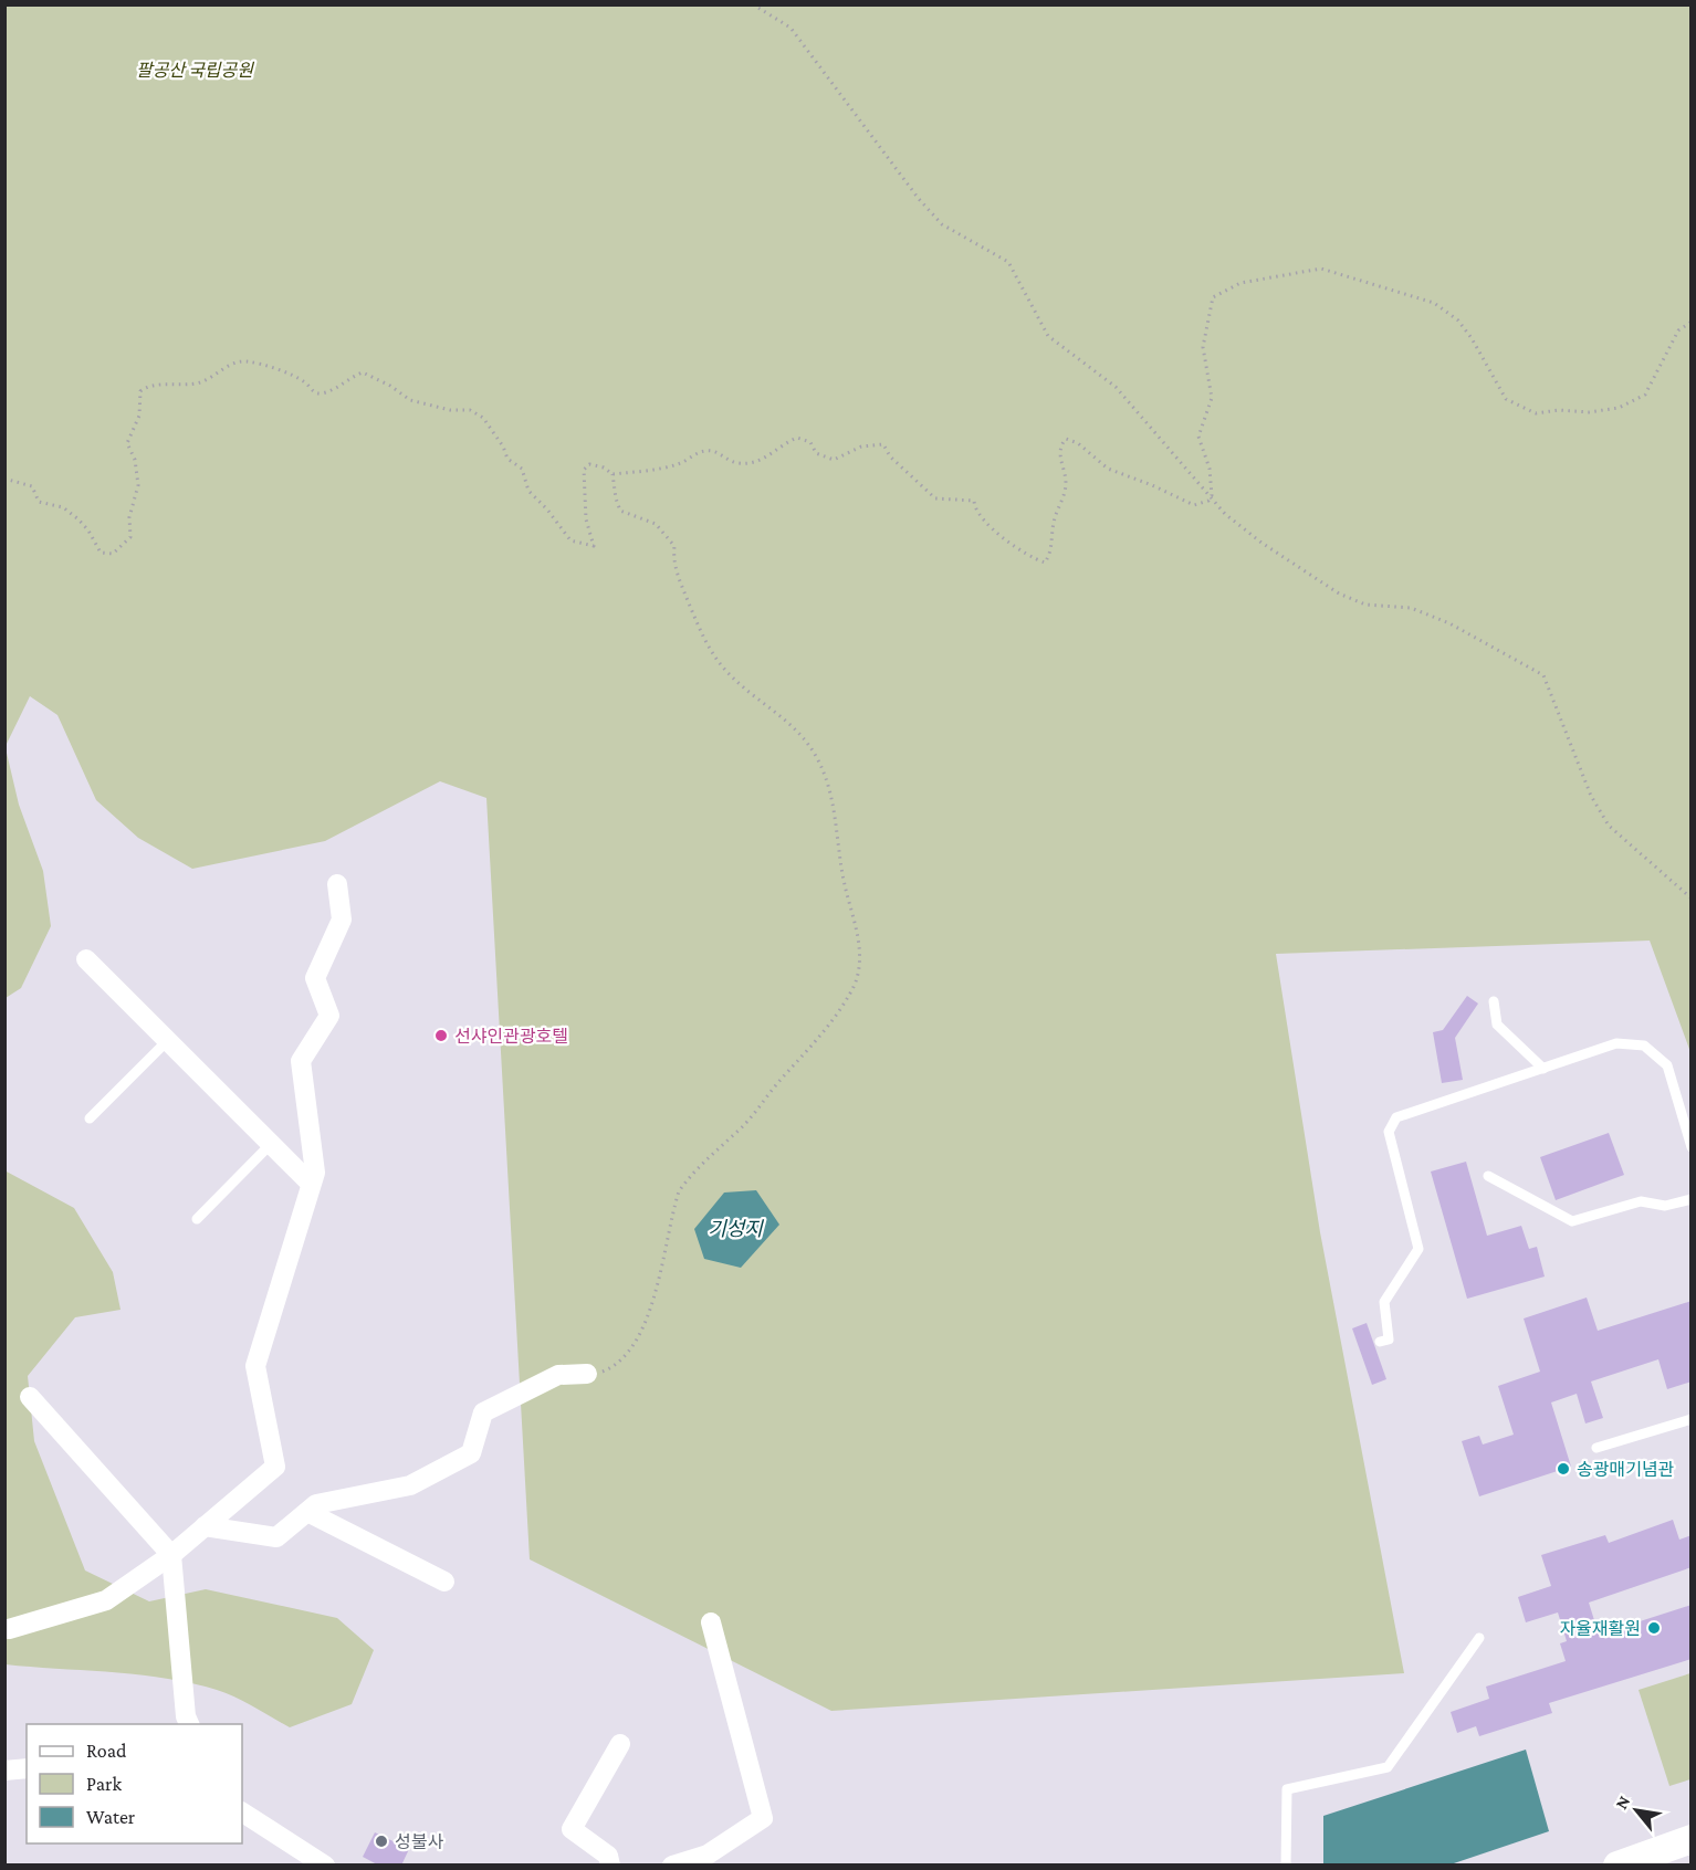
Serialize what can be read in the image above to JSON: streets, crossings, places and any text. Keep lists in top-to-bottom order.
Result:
{
  "water": ["기성지"],
  "parks": ["팔공산 국립공원"],
  "places": [
    "선샤인관광호텔",
    "송광매기념관",
    "자율재활원",
    "성불사"
  ],
  "legend": ["Road", "Park", "Water"],
  "north": "top left"
}
